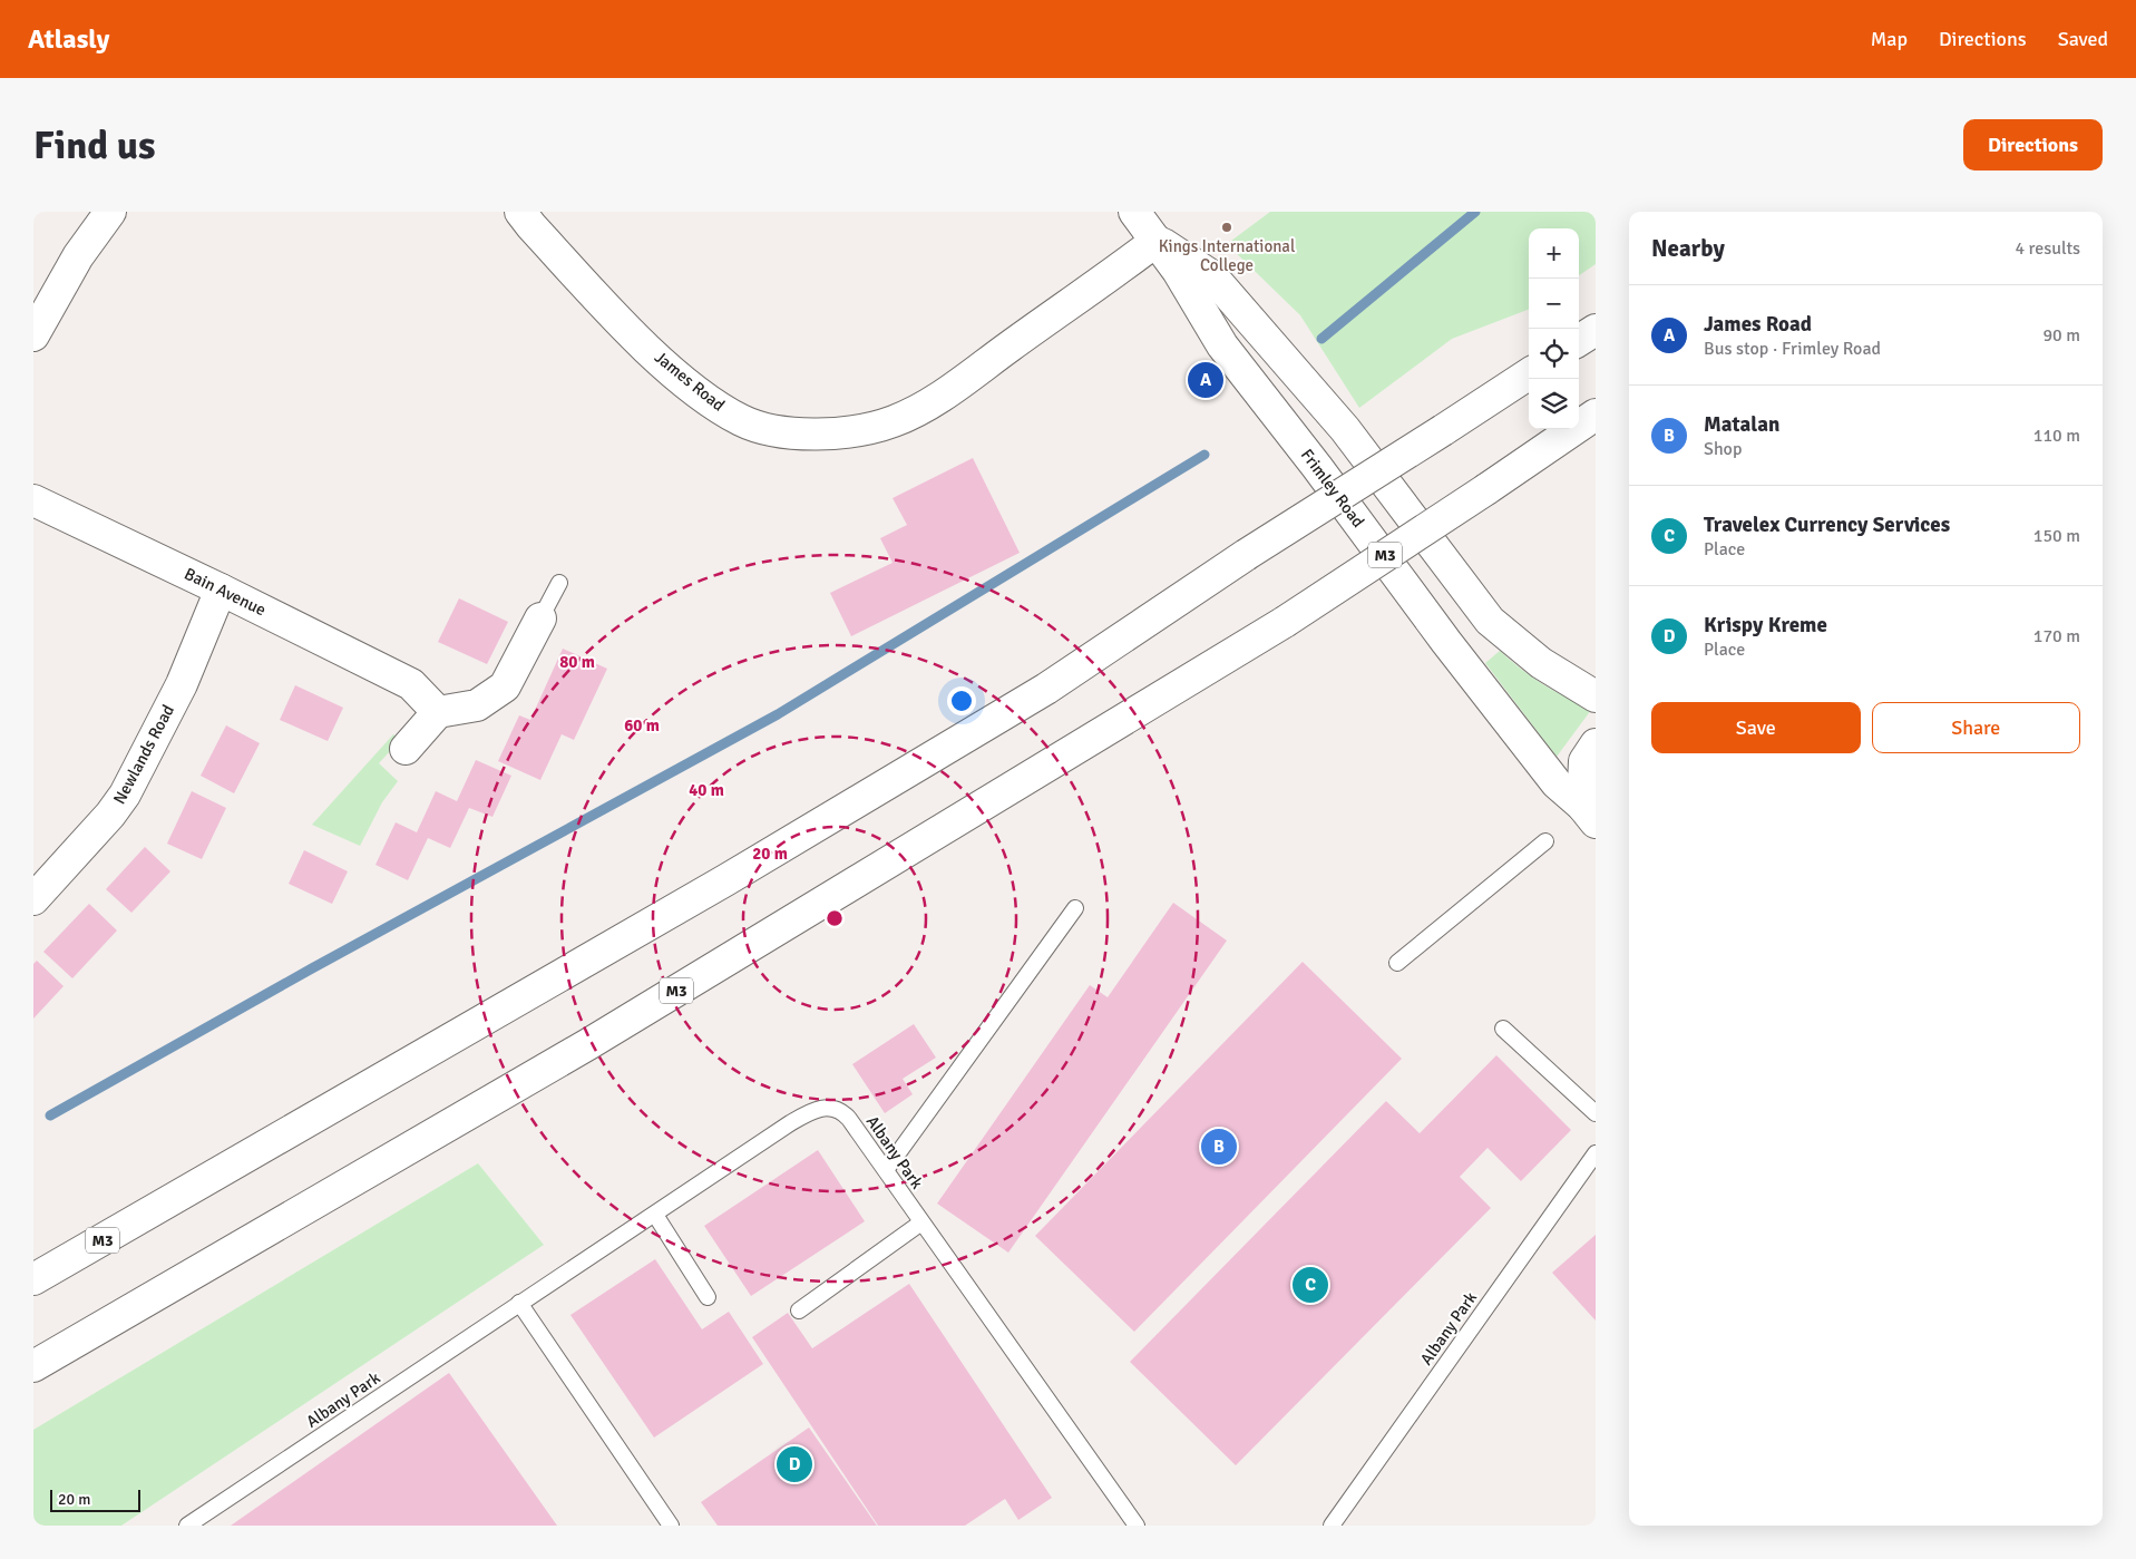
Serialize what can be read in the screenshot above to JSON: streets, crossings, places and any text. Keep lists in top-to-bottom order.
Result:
{
  "streets": {
    "main road": [
      "James Road",
      "Frimley Road",
      "M3",
      "Bain Avenue",
      "Newlands Road"
    ],
    "lane": ["Albany Park"]
  },
  "crossings": [
    ["James Road", "Frimley Road"],
    ["Bain Avenue", "Newlands Road"]
  ],
  "places": ["Kings International College"],
  "scale_bar": "20 m",
  "page": {
    "header": "Atlasly",
    "nav": ["Map", "Directions", "Saved"],
    "buttons": [
      "Directions",
      ["Save", "Share"]
    ],
    "title": "Find us",
    "heading": ["Nearby", "4 results"],
    "map_buttons": ["+", "−"],
    "list": [
      {
        "mark": "A",
        "name": "James Road",
        "note": "Bus stop · Frimley Road",
        "value": "90 m"
      },
      {
        "mark": "B",
        "name": "Matalan",
        "note": "Shop",
        "value": "110 m"
      },
      {
        "mark": "C",
        "name": "Travelex Currency Services",
        "note": "Place",
        "value": "150 m"
      },
      {
        "mark": "D",
        "name": "Krispy Kreme",
        "note": "Place",
        "value": "170 m"
      }
    ],
    "pins": [
      "A",
      "B",
      "C",
      "D"
    ],
    "scale": "20 m"
  },
  "rings": [
    "80 m",
    "60 m",
    "40 m",
    "20 m"
  ]
}
